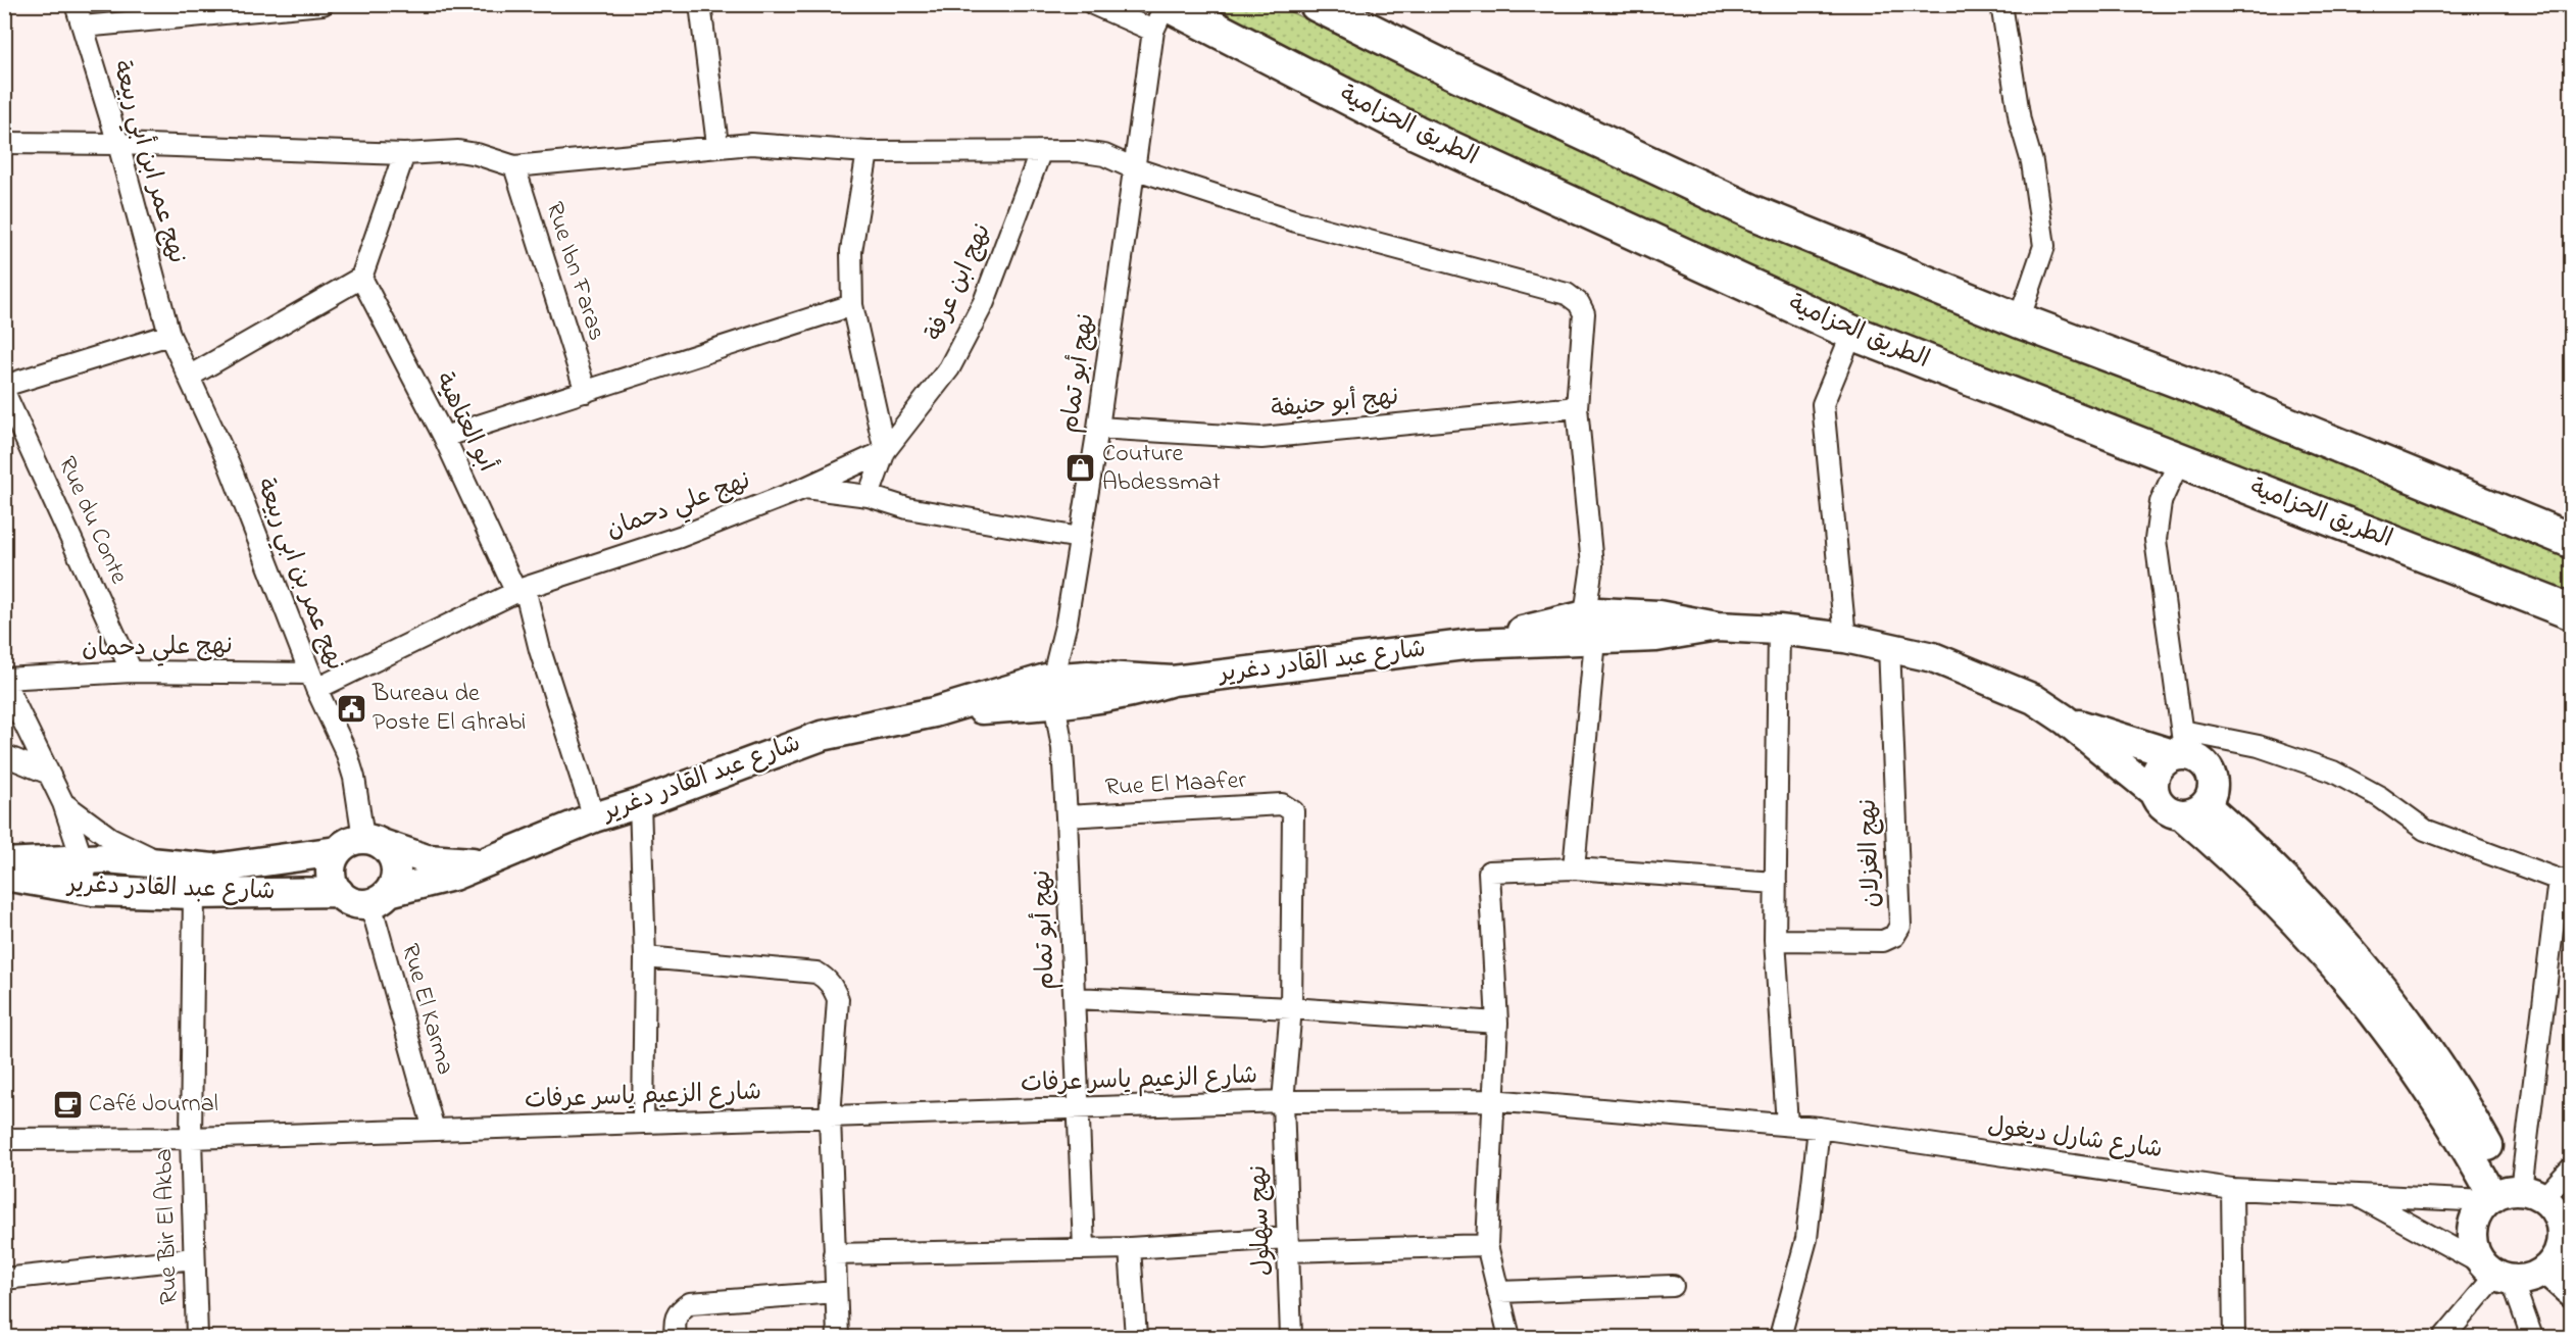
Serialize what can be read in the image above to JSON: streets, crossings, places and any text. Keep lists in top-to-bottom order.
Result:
{
  "streets": {
    "highway": ["الطريق الحزامية"],
    "main road": ["شارع عبد القادر دغرير"],
    "street": [
      "نهج عمر ابن أبي ربيعة",
      "Rue Ibn Faras",
      "نهج ابن عرفة",
      "نهج أبو تمام",
      "نهج أبو حنيفة",
      "أبو العتاهية",
      "نهج علي دحمان",
      "Rue du Conte",
      "نهج عمر بن ابي ربيعة",
      "Rue El Maafer",
      "نهج الغزلان",
      "Rue El Karma",
      "شارع الزعيم ياسر عرفات",
      "شارع شارل ديغول",
      "نهج سهلول",
      "Rue Bir El Akba"
    ]
  },
  "crossings": [
    ["الطريق الحزامية", "نهج أبو تمام"],
    ["نهج عمر ابن أبي ربيعة", "نهج عمر بن ابي ربيعة"],
    ["نهج أبو تمام", "نهج أبو حنيفة"],
    ["نهج أبو تمام", "نهج علي دحمان"],
    ["نهج أبو تمام", "شارع عبد القادر دغرير"],
    ["نهج أبو تمام", "Rue El Maafer"],
    ["نهج أبو تمام", "شارع الزعيم ياسر عرفات"],
    ["أبو العتاهية", "نهج علي دحمان"],
    ["أبو العتاهية", "شارع عبد القادر دغرير"],
    ["نهج علي دحمان", "Rue du Conte"],
    ["نهج علي دحمان", "نهج عمر بن ابي ربيعة"],
    ["نهج عمر بن ابي ربيعة", "شارع عبد القادر دغرير"],
    ["نهج عمر بن ابي ربيعة", "Rue El Karma"],
    ["شارع عبد القادر دغرير", "نهج الغزلان"],
    ["شارع عبد القادر دغرير", "Rue El Karma"],
    ["شارع عبد القادر دغرير", "Rue Bir El Akba"],
    ["Rue El Maafer", "نهج سهلول"],
    ["Rue El Karma", "شارع الزعيم ياسر عرفات"],
    ["شارع الزعيم ياسر عرفات", "شارع شارل ديغول"],
    ["شارع الزعيم ياسر عرفات", "نهج سهلول"],
    ["شارع الزعيم ياسر عرفات", "Rue Bir El Akba"]
  ],
  "places": {
    "shop": ["Couture Abdessmat"],
    "public building": ["Bureau de Poste El Ghrabi"],
    "cafe": ["Café Journal"]
  }
}
